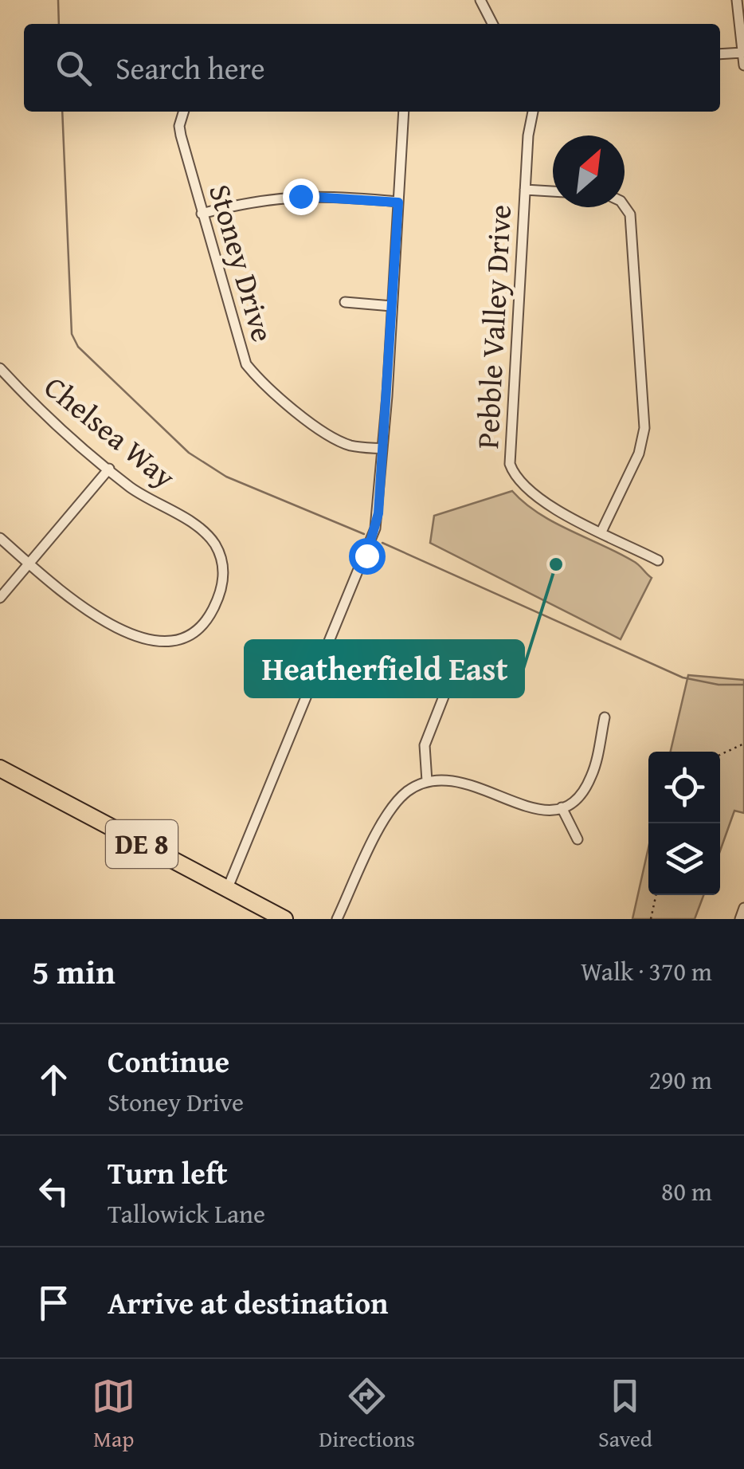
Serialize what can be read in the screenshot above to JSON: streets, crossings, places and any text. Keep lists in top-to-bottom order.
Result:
{
  "streets": {
    "highway": ["DE 8"],
    "street": ["Stoney Drive", "Pebble Valley Drive", "Chelsea Way"]
  },
  "places": ["Heatherfield East"],
  "north": "top right",
  "page": {
    "search": "Search here",
    "heading": ["5 min", "Walk · 370 m"],
    "list": [
      ["Continue", "Stoney Drive", "290 m"],
      ["Turn left", "Tallowick Lane", "80 m"],
      "Arrive at destination"
    ],
    "nav": ["Map", "Directions", "Saved"]
  }
}
